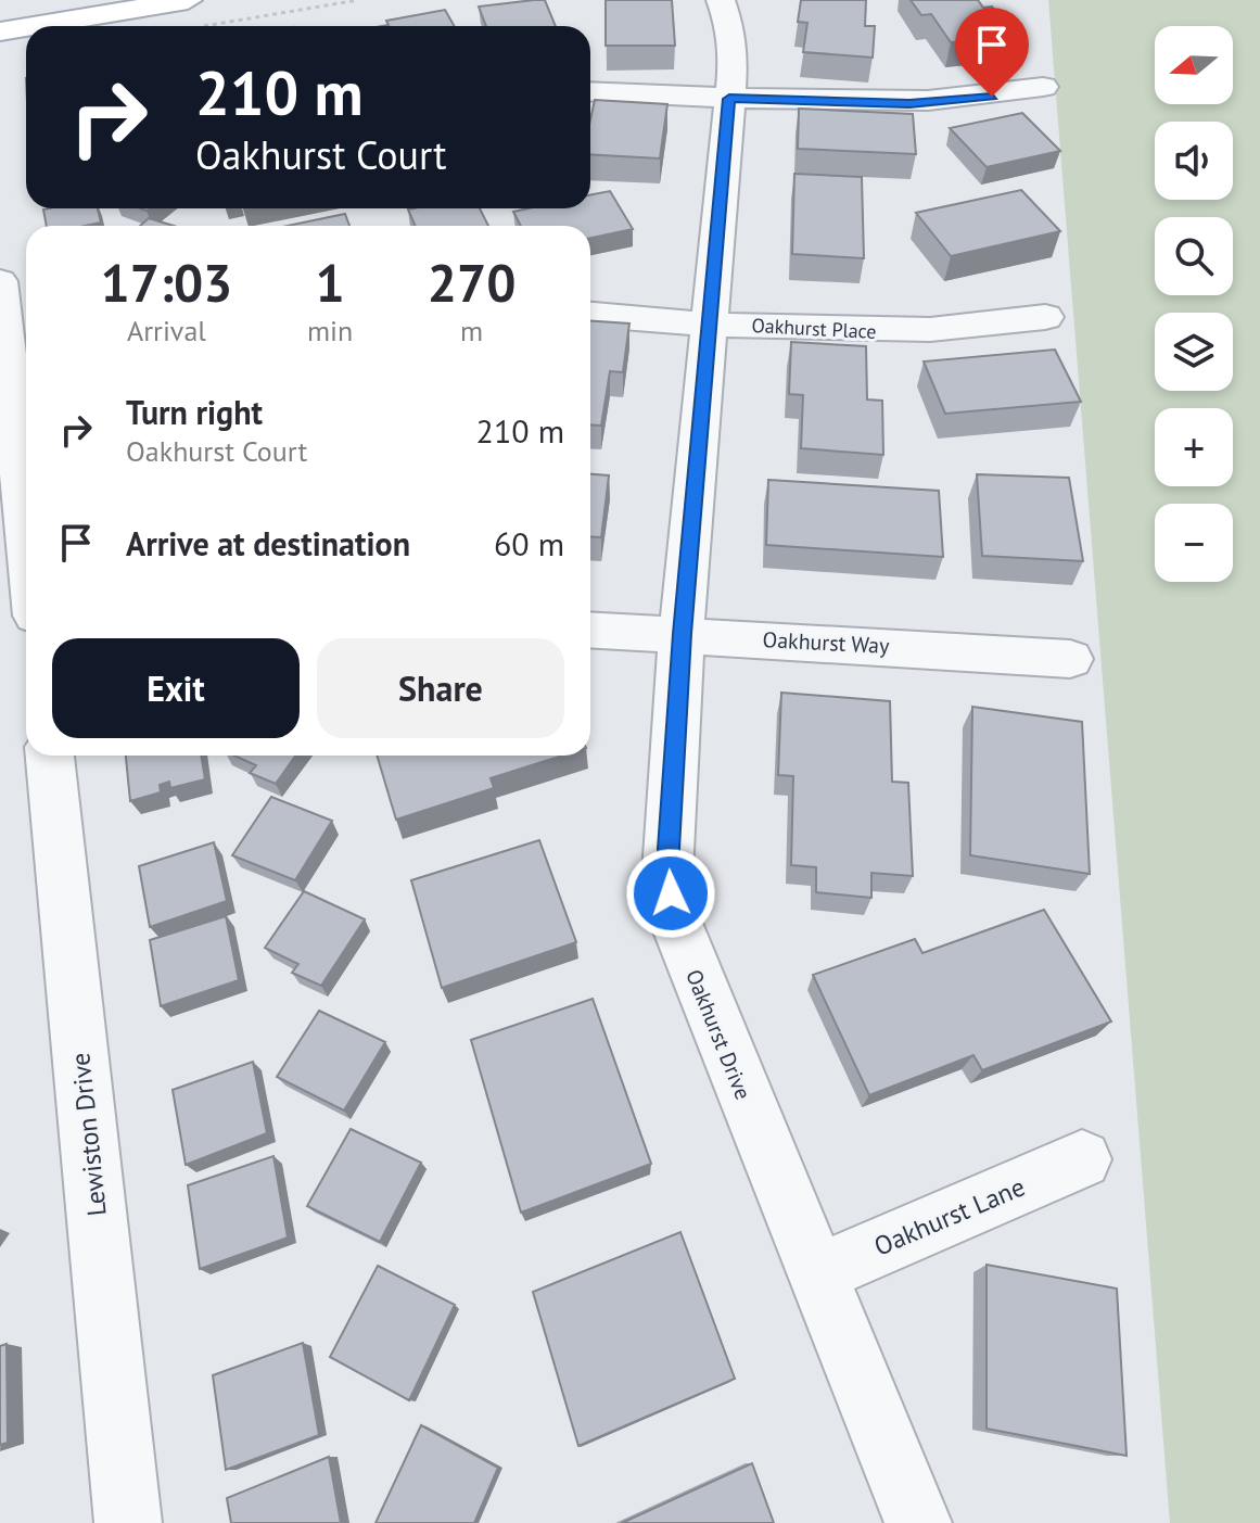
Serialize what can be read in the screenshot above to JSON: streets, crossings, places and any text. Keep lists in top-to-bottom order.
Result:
{
  "streets": {
    "street": [
      "Oakhurst Place",
      "Oakhurst Way",
      "Oakhurst Drive",
      "Lewiston Drive",
      "Oakhurst Lane"
    ]
  },
  "crossings": [
    ["Oakhurst Place", "Oakhurst Drive"],
    ["Oakhurst Way", "Oakhurst Drive"],
    ["Oakhurst Drive", "Oakhurst Lane"]
  ],
  "north": "left",
  "page": {
    "map_buttons": ["+", "−"],
    "turn": ["210 m", "Oakhurst Court"],
    "eta": [
      "17:03",
      "Arrival",
      "1",
      "min",
      "270",
      "m"
    ],
    "list": [
      {
        "name": "Turn right",
        "note": "Oakhurst Court",
        "value": "210 m"
      },
      {
        "name": "Arrive at destination",
        "value": "60 m"
      }
    ],
    "buttons": ["Exit", "Share"]
  }
}
